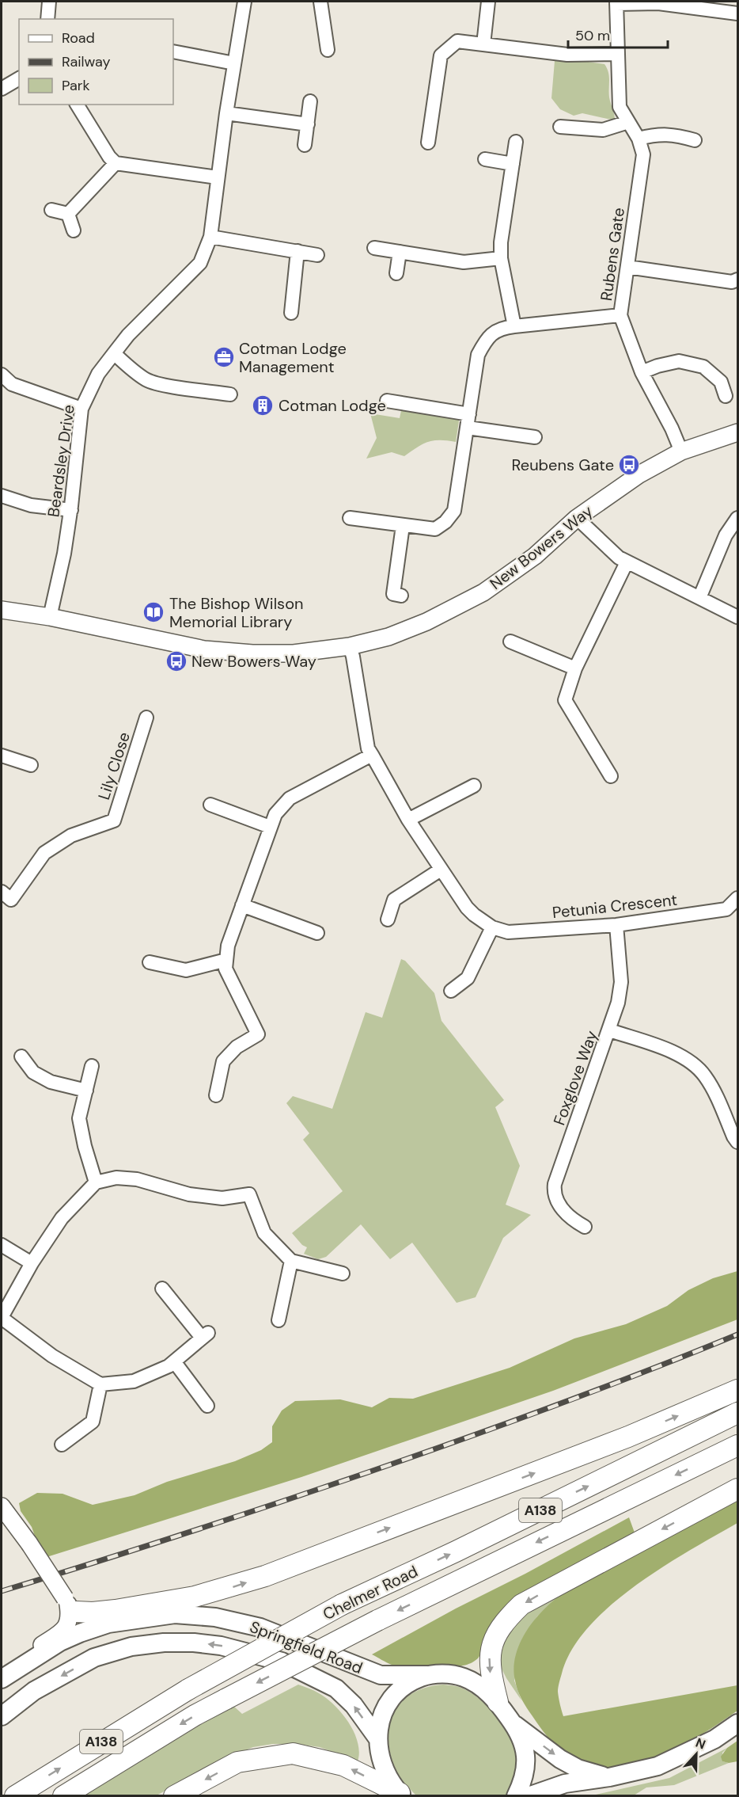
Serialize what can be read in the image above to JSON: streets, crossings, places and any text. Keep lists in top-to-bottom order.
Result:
{
  "streets": {
    "main road": ["A138", "Chelmer Road", "Springfield Road"],
    "street": [
      "Rubens Gate",
      "Beardsley Drive",
      "New Bowers Way",
      "Lily Close",
      "Petunia Crescent",
      "Foxglove Way"
    ]
  },
  "crossings": [
    ["Rubens Gate", "New Bowers Way"],
    ["Beardsley Drive", "New Bowers Way"],
    ["New Bowers Way", "Petunia Crescent"],
    ["Petunia Crescent", "Foxglove Way"]
  ],
  "places": {
    "office": ["Cotman Lodge Management"],
    "building": ["Cotman Lodge"],
    "bus stop": ["Reubens Gate", "New Bowers Way"],
    "library": ["The Bishop Wilson Memorial Library"]
  },
  "legend": ["Road", "Railway", "Park"],
  "scale_bar": "50 m",
  "north": "top"
}
